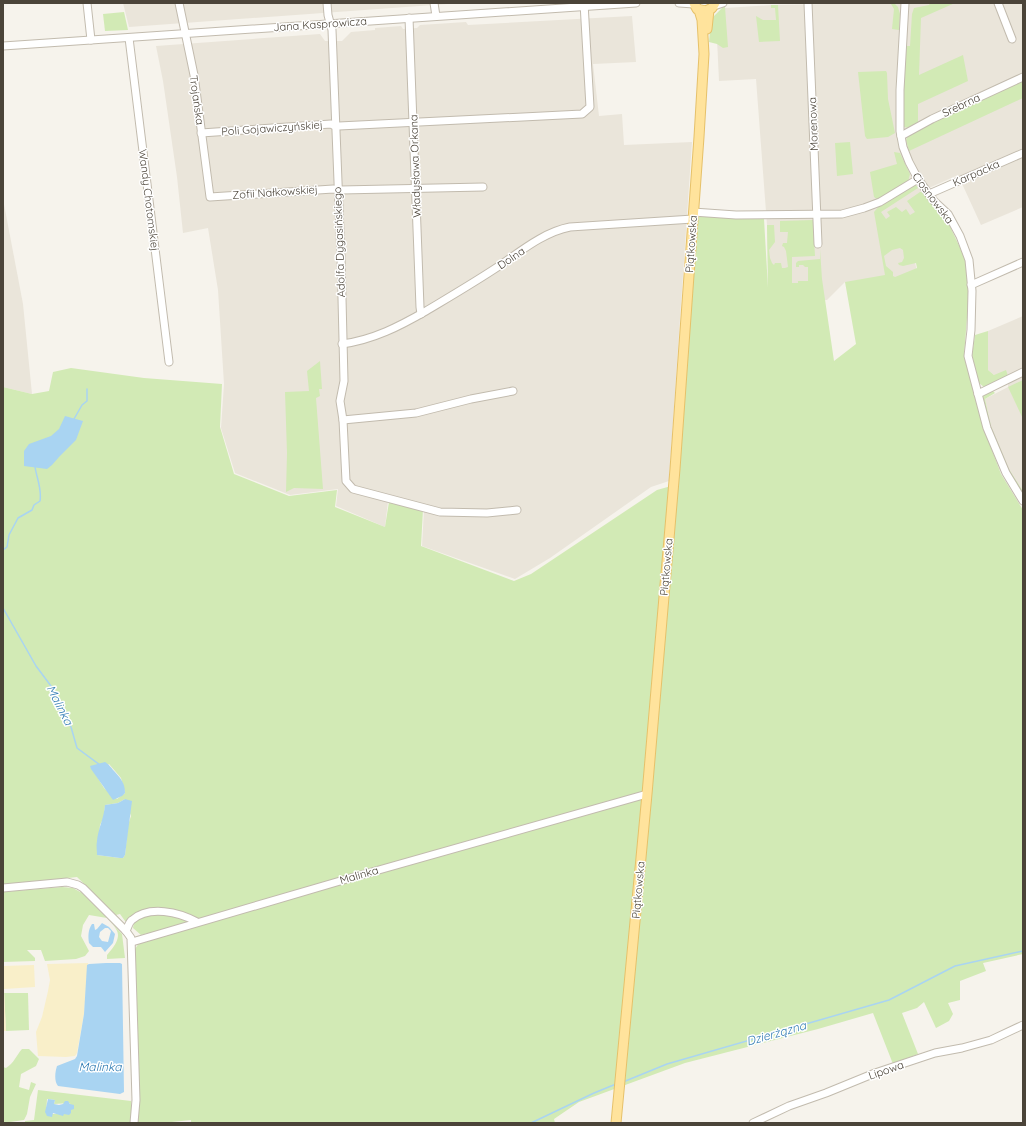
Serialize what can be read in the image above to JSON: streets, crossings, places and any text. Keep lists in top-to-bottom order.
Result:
{
  "streets": {
    "main road": ["Piątkowska"],
    "street": [
      "Jana Kasprowicza",
      "Trojańska",
      "Srebrna",
      "Morenowa",
      "Poli Gojawiczyńskiej",
      "Władysława Orkana",
      "Karpacka",
      "Zofii Nałkowskiej",
      "Ciosnowska",
      "Wandy Chotomskiej",
      "Adolfa Dygasińskiego",
      "Dolna",
      "Malinka",
      "Lipowa"
    ]
  },
  "crossings": [
    ["Jana Kasprowicza", "Trojańska"],
    ["Jana Kasprowicza", "Poli Gojawiczyńskiej"],
    ["Jana Kasprowicza", "Władysława Orkana"],
    ["Jana Kasprowicza", "Wandy Chotomskiej"],
    ["Jana Kasprowicza", "Adolfa Dygasińskiego"],
    ["Trojańska", "Poli Gojawiczyńskiej"],
    ["Trojańska", "Zofii Nałkowskiej"],
    ["Srebrna", "Ciosnowska"],
    ["Morenowa", "Dolna"],
    ["Poli Gojawiczyńskiej", "Władysława Orkana"],
    ["Poli Gojawiczyńskiej", "Adolfa Dygasińskiego"],
    ["Władysława Orkana", "Zofii Nałkowskiej"],
    ["Władysława Orkana", "Dolna"],
    ["Karpacka", "Ciosnowska"],
    ["Zofii Nałkowskiej", "Adolfa Dygasińskiego"],
    ["Ciosnowska", "Dolna"],
    ["Adolfa Dygasińskiego", "Dolna"],
    ["Piątkowska", "Dolna"],
    ["Piątkowska", "Malinka"]
  ],
  "water": ["Malinka", "Dzierżązna"]
}
